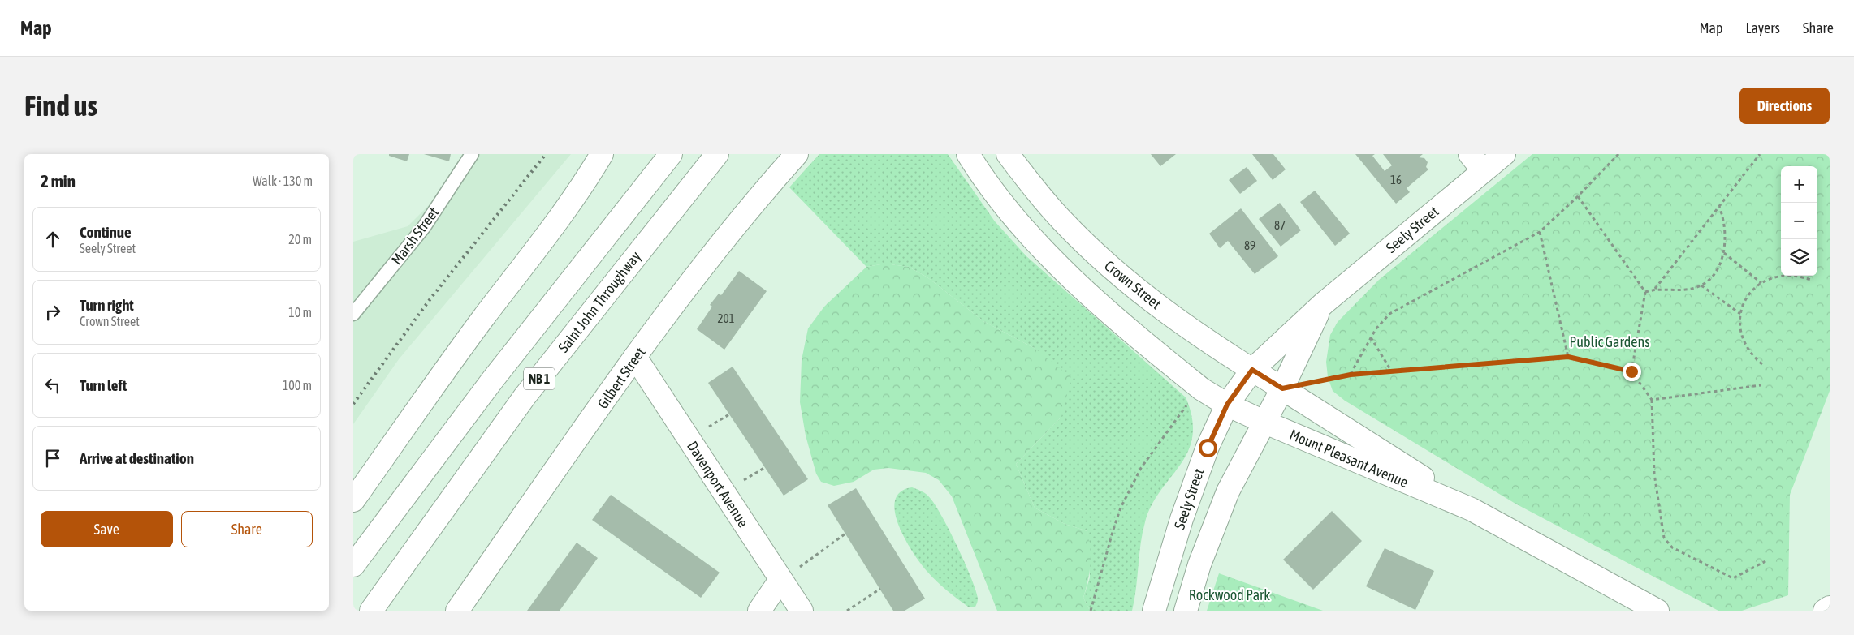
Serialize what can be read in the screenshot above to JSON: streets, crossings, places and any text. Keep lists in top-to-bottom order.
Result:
{
  "streets": {
    "main road": [
      "Seely Street",
      "Crown Street",
      "Saint John Throughway",
      "Gilbert Street",
      "NB 1",
      "Mount Pleasant Avenue",
      "Davenport Avenue"
    ],
    "lane": ["Marsh Street"]
  },
  "crossings": [
    ["Seely Street", "Crown Street"],
    ["Seely Street", "Mount Pleasant Avenue"],
    ["Crown Street", "Mount Pleasant Avenue"],
    ["Gilbert Street", "Davenport Avenue"]
  ],
  "parks": ["Public Gardens", "Rockwood Park"],
  "house_numbers": [
    "16",
    "87",
    "89",
    "201"
  ],
  "page": {
    "header": "Map",
    "nav": ["Map", "Layers", "Share"],
    "buttons": [
      "Directions",
      ["Save", "Share"]
    ],
    "title": "Find us",
    "heading": ["2 min", "Walk · 130 m"],
    "map_buttons": ["+", "−"],
    "list": [
      ["Continue", "Seely Street", "20 m"],
      ["Turn right", "Crown Street", "10 m"],
      ["Turn left", "100 m"],
      "Arrive at destination"
    ]
  }
}
